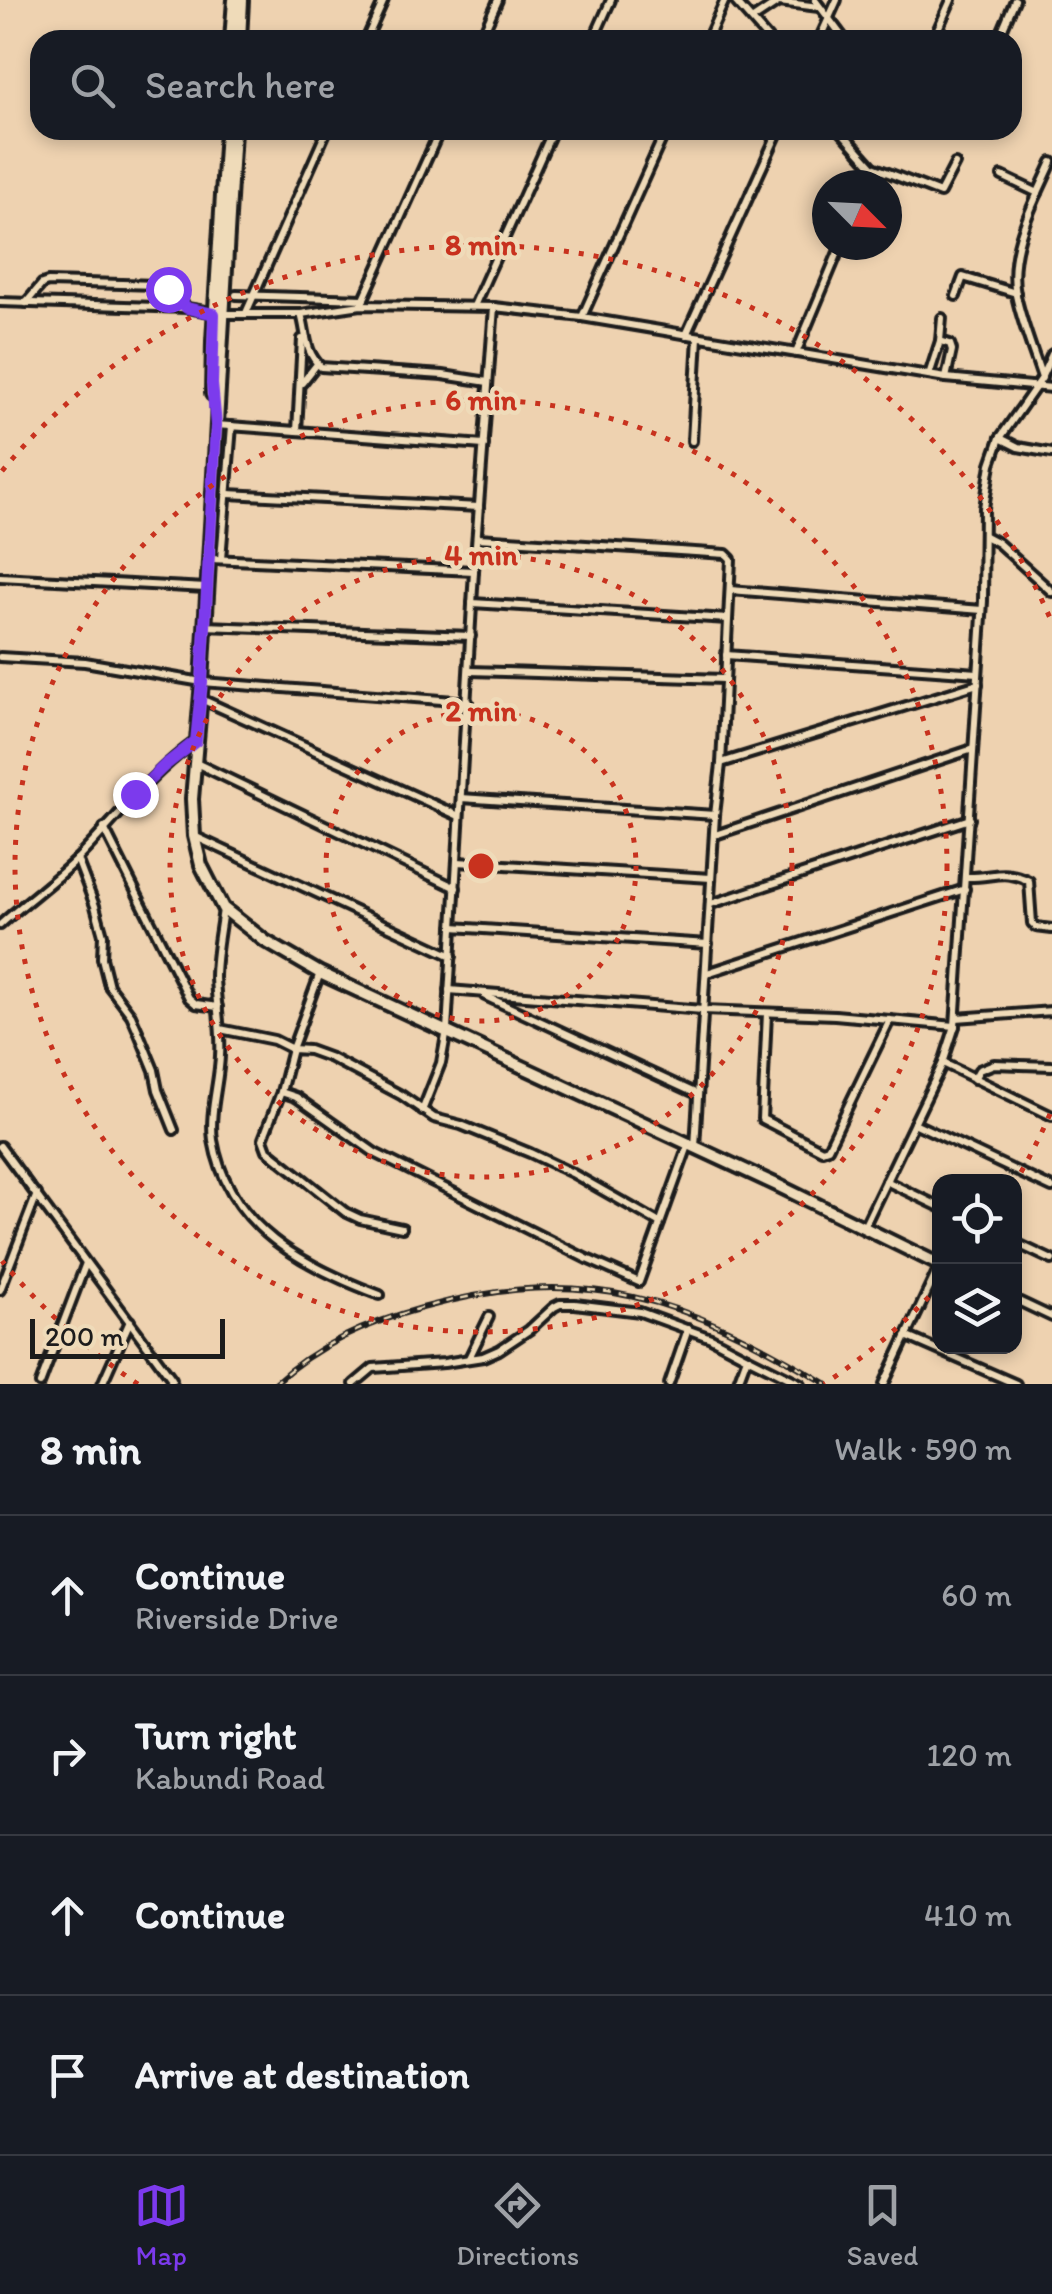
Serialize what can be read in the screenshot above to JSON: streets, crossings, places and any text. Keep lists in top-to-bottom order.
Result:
{
  "scale_bar": "200 m",
  "north": "bottom right",
  "page": {
    "search": "Search here",
    "scale": "200 m",
    "heading": ["8 min", "Walk · 590 m"],
    "list": [
      ["Continue", "Riverside Drive", "60 m"],
      ["Turn right", "Kabundi Road", "120 m"],
      ["Continue", "410 m"],
      "Arrive at destination"
    ],
    "nav": ["Map", "Directions", "Saved"]
  },
  "rings": [
    "8 min",
    "6 min",
    "4 min",
    "2 min"
  ]
}
